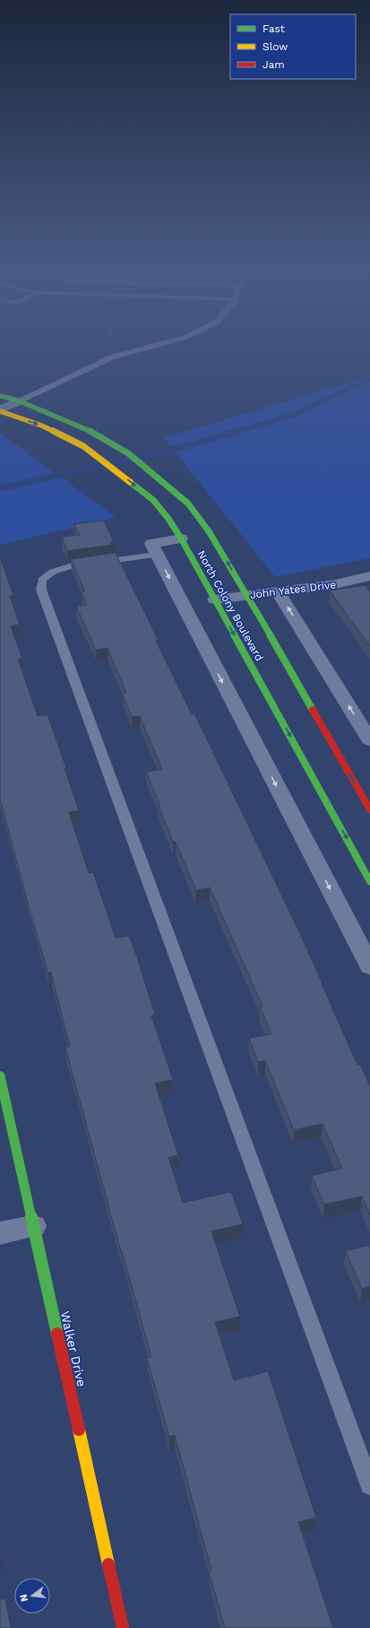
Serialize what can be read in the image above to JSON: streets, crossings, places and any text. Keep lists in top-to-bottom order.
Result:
{
  "streets": {
    "main road": ["North Colony Boulevard", "Walker Drive"],
    "street": ["John Yates Drive"]
  },
  "crossings": [
    ["John Yates Drive", "North Colony Boulevard"]
  ],
  "legend": ["Fast", "Slow", "Jam"],
  "north": "left"
}
